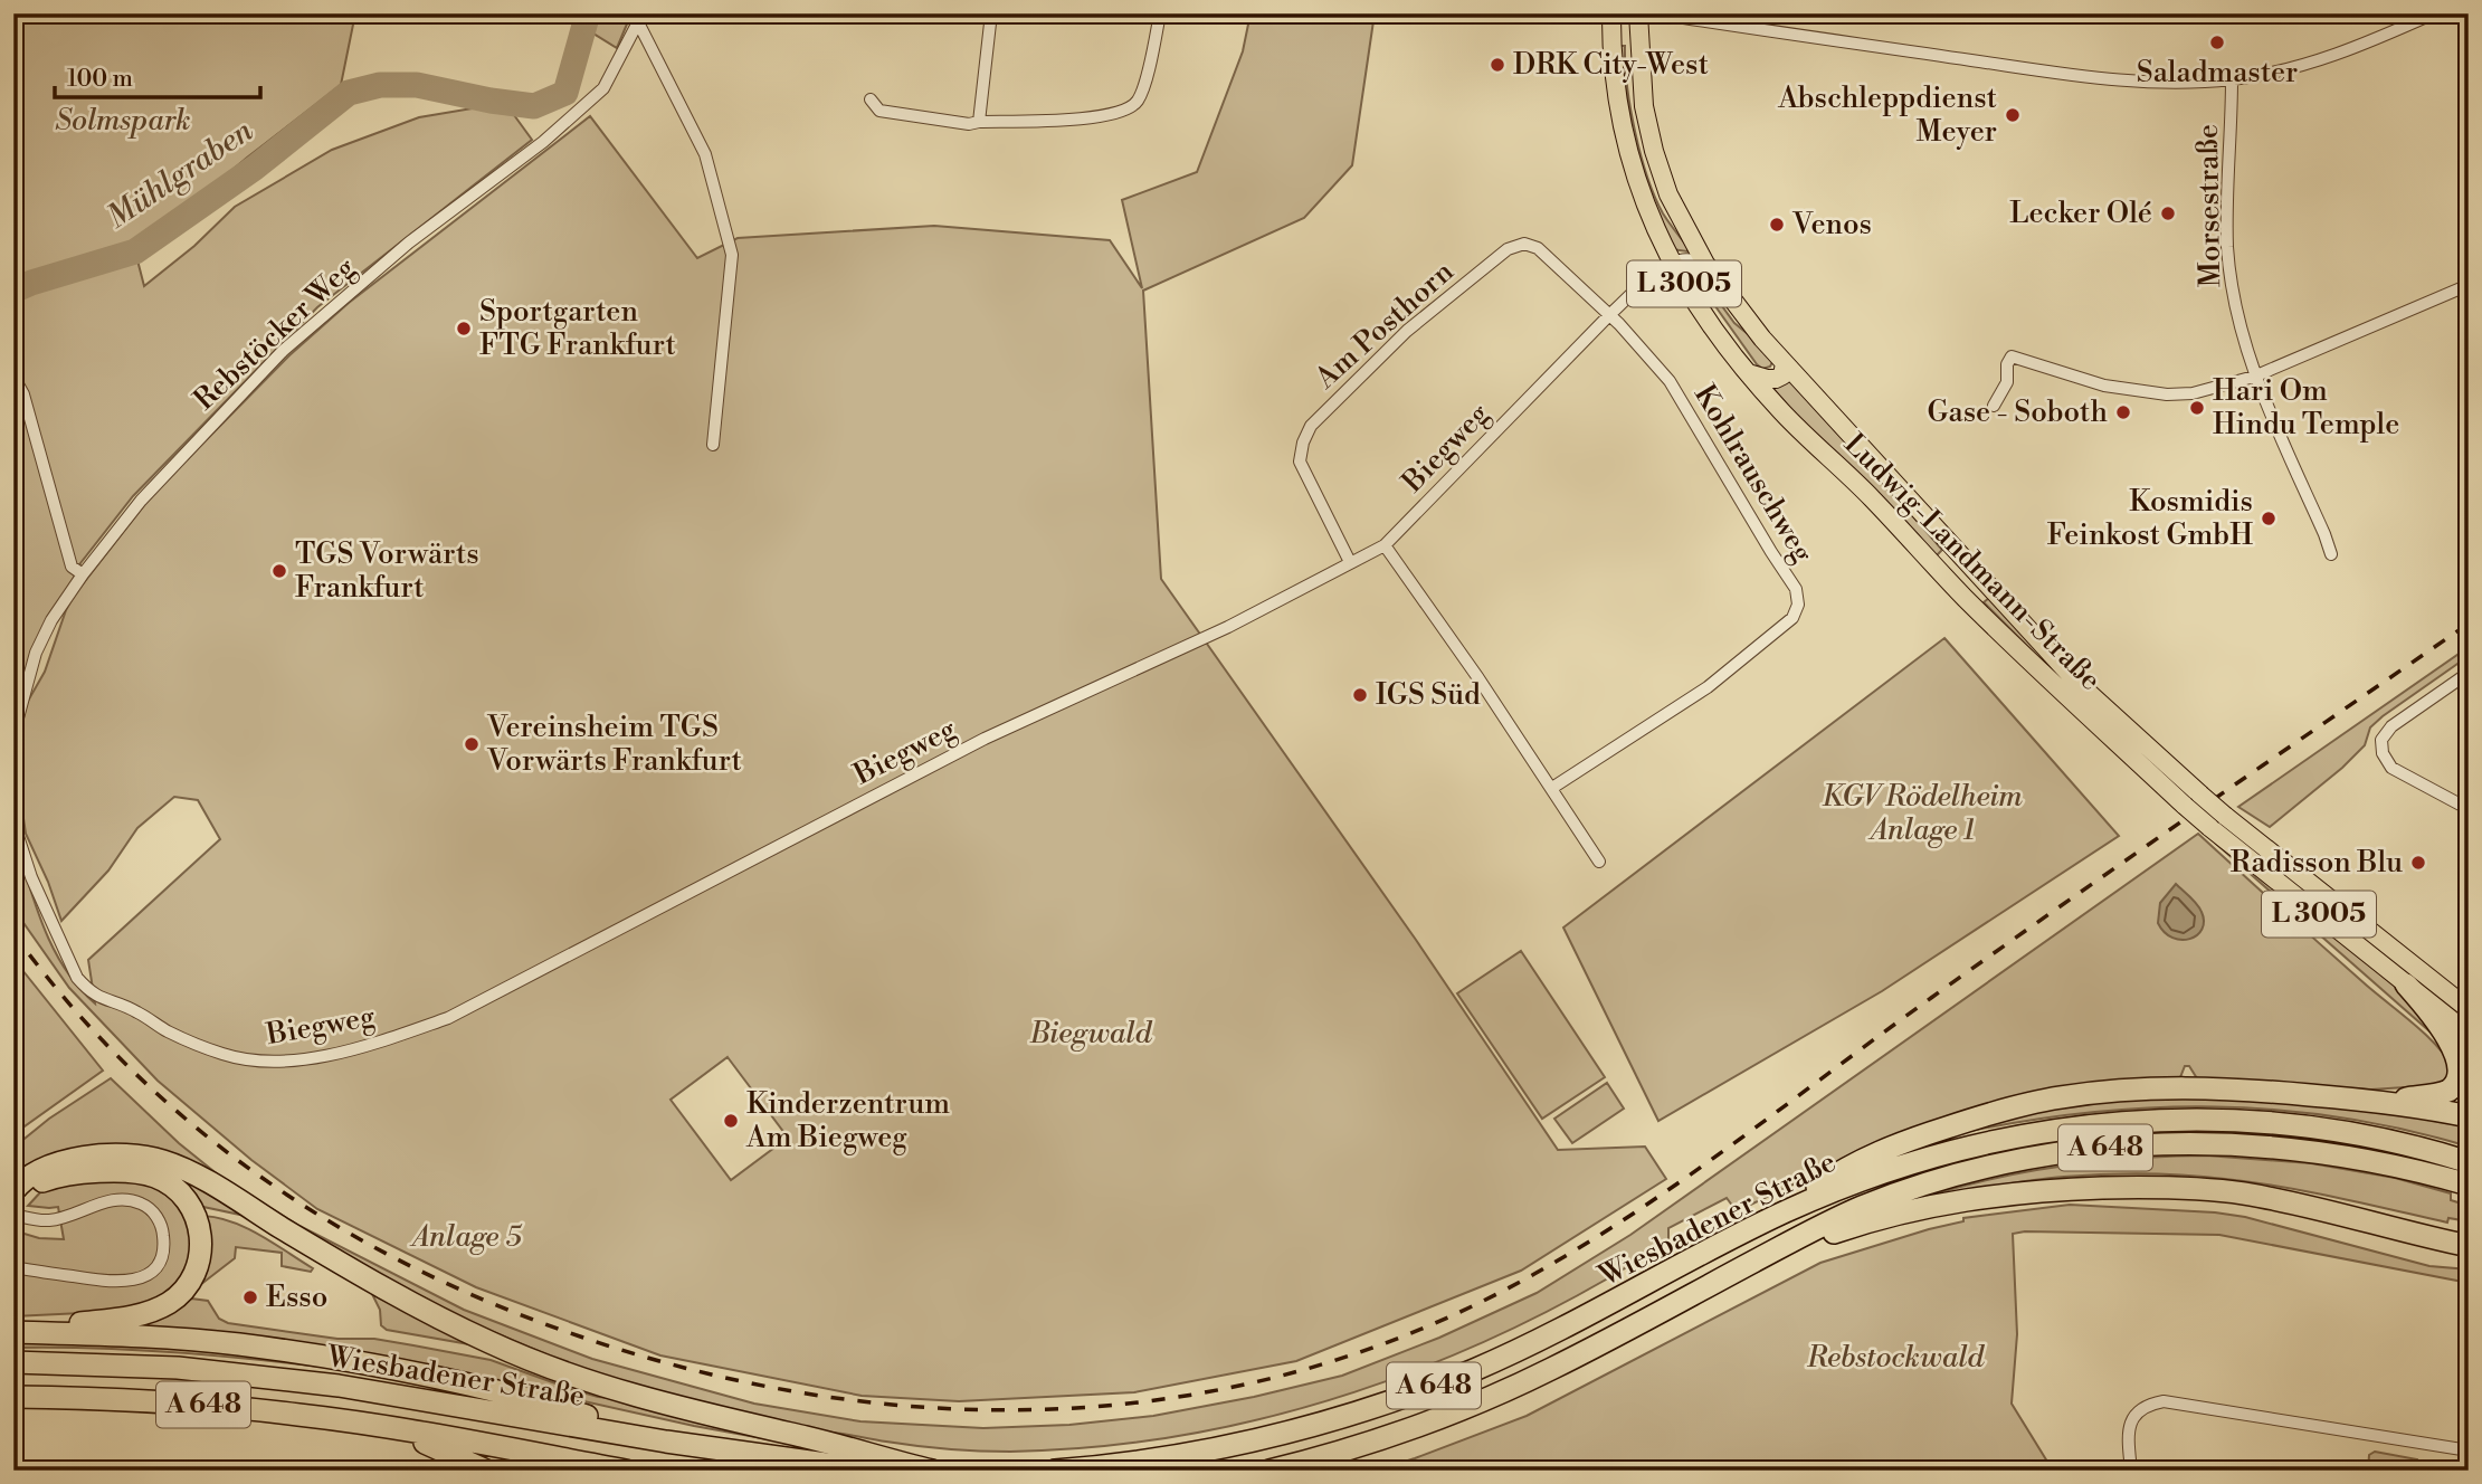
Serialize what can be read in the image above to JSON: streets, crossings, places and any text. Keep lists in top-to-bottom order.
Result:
{
  "streets": {
    "highway": ["A 648", "Wiesbadener Straße"],
    "main road": ["L 3005", "Ludwig-Landmann-Straße"],
    "street": [
      "Morsestraße",
      "Am Posthorn",
      "Rebstöcker Weg",
      "Biegweg",
      "Kohlrauschweg"
    ]
  },
  "crossings": [
    ["Am Posthorn", "Biegweg"],
    ["Am Posthorn", "Kohlrauschweg"],
    ["Biegweg", "Kohlrauschweg"],
    ["Biegweg", "Ludwig-Landmann-Straße"],
    ["A 648", "Wiesbadener Straße"]
  ],
  "water": ["Mühlgraben"],
  "parks": [
    "Solmspark",
    "KGV Rödelheim Anlage 1",
    "Biegwald",
    "Anlage 5",
    "Rebstockwald"
  ],
  "places": [
    "Saladmaster",
    "DRK City-West",
    "Abschleppdienst Meyer",
    "Lecker Olé",
    "Venos",
    "Sportgarten FTG Frankfurt",
    "Hari Om Hindu Temple",
    "Gase - Soboth",
    "Kosmidis Feinkost GmbH",
    "TGS Vorwärts Frankfurt",
    "IGS Süd",
    "Vereinsheim TGS Vorwärts Frankfurt",
    "Radisson Blu",
    "Kinderzentrum Am Biegweg",
    "Esso"
  ],
  "scale_bar": "100 m"
}
